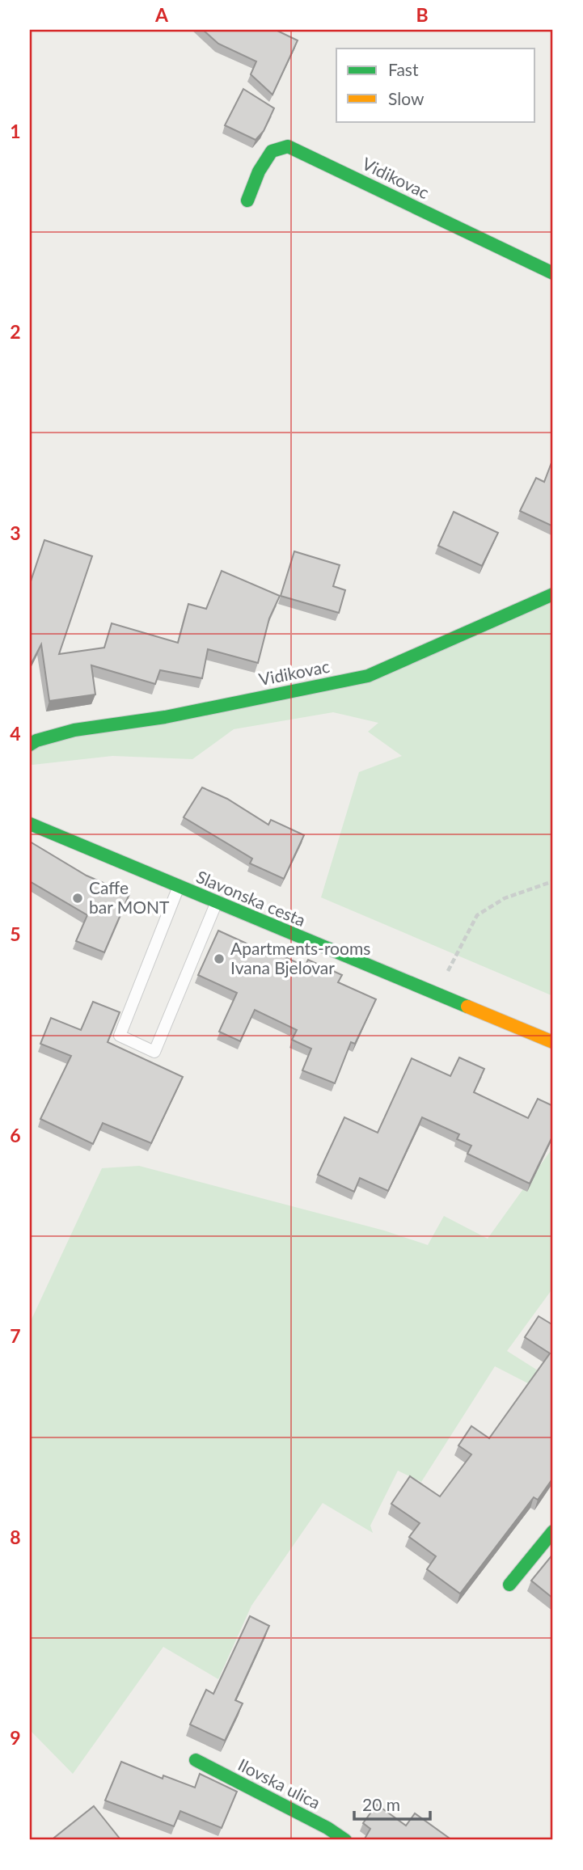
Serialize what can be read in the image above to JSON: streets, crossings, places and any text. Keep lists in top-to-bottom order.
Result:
{
  "streets": {
    "street": ["Vidikovac", "Slavonska cesta", "Ilovska ulica"]
  },
  "places": ["Caffe bar MONT", "Apartments-rooms Ivana Bjelovar"],
  "legend": ["Fast", "Slow"],
  "scale_bar": "20 m",
  "grid": {
    "columns": ["A", "B"],
    "rows": [
      "1",
      "2",
      "3",
      "4",
      "5",
      "6",
      "7",
      "8",
      "9"
    ]
  }
}
